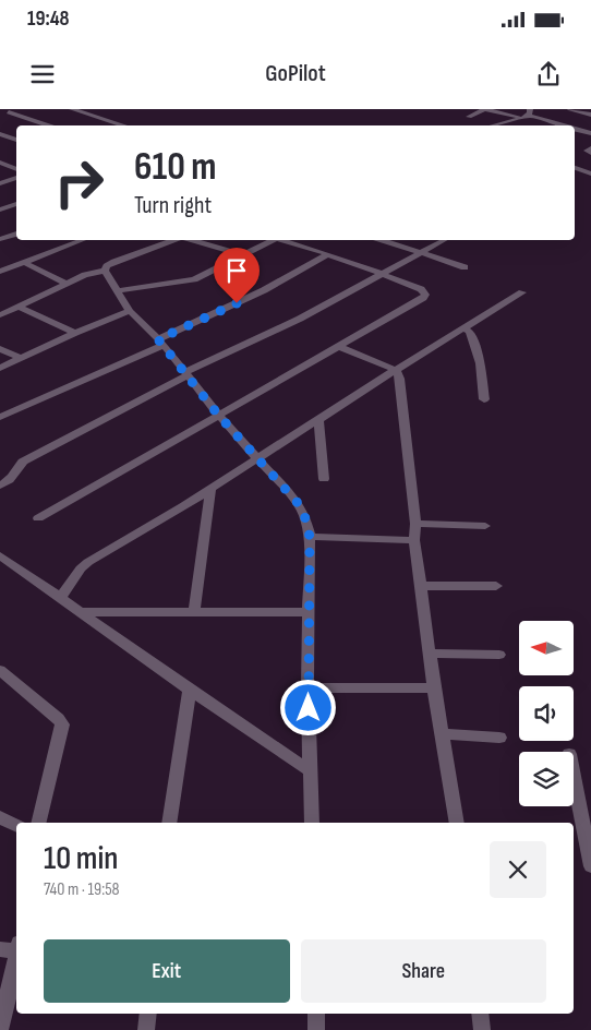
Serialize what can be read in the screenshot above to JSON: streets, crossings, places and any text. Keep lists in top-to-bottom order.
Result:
{
  "north": "left",
  "page": {
    "status": "19:48",
    "header": "GoPilot",
    "turn": ["610 m", "Turn right"],
    "heading": ["10 min", "740 m · 19:58"],
    "buttons": ["Exit", "Share"]
  }
}
